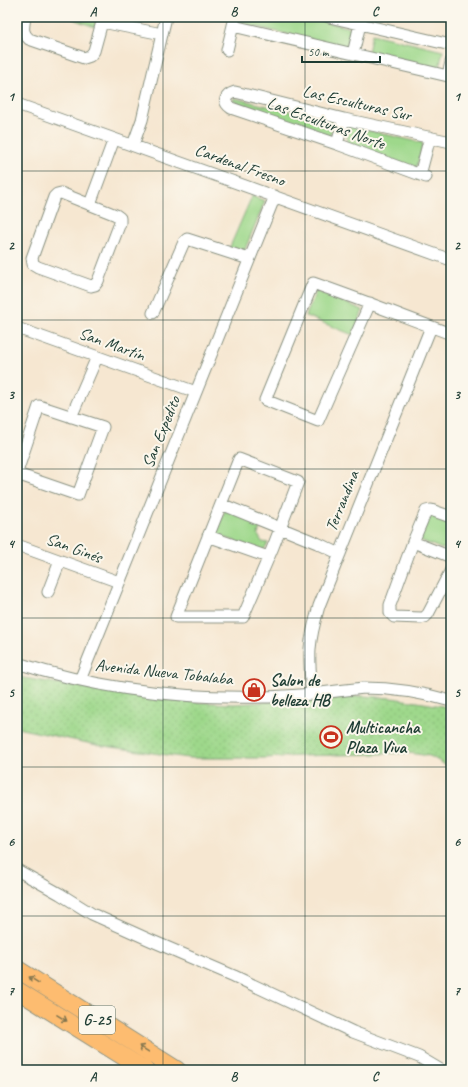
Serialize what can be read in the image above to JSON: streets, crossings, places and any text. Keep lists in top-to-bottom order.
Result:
{
  "streets": {
    "main road": ["G-25"],
    "street": [
      "Las Esculturas Sur",
      "Las Esculturas Norte",
      "Cardenal Fresno",
      "San Martín",
      "San Expedito",
      "Terrandina",
      "San Ginés",
      "Avenida Nueva Tobalaba"
    ]
  },
  "crossings": [
    ["Las Esculturas Sur", "Las Esculturas Norte"],
    ["Cardenal Fresno", "San Expedito"],
    ["San Martín", "San Expedito"],
    ["San Expedito", "San Ginés"],
    ["San Expedito", "Avenida Nueva Tobalaba"],
    ["Terrandina", "Avenida Nueva Tobalaba"]
  ],
  "places": {
    "shop": ["Salon de belleza HB"],
    "sports": ["Multicancha Plaza Viva"]
  },
  "scale_bar": "50 m",
  "grid": {
    "columns": ["A", "B", "C"],
    "rows": [
      "1",
      "2",
      "3",
      "4",
      "5",
      "6",
      "7"
    ]
  }
}
